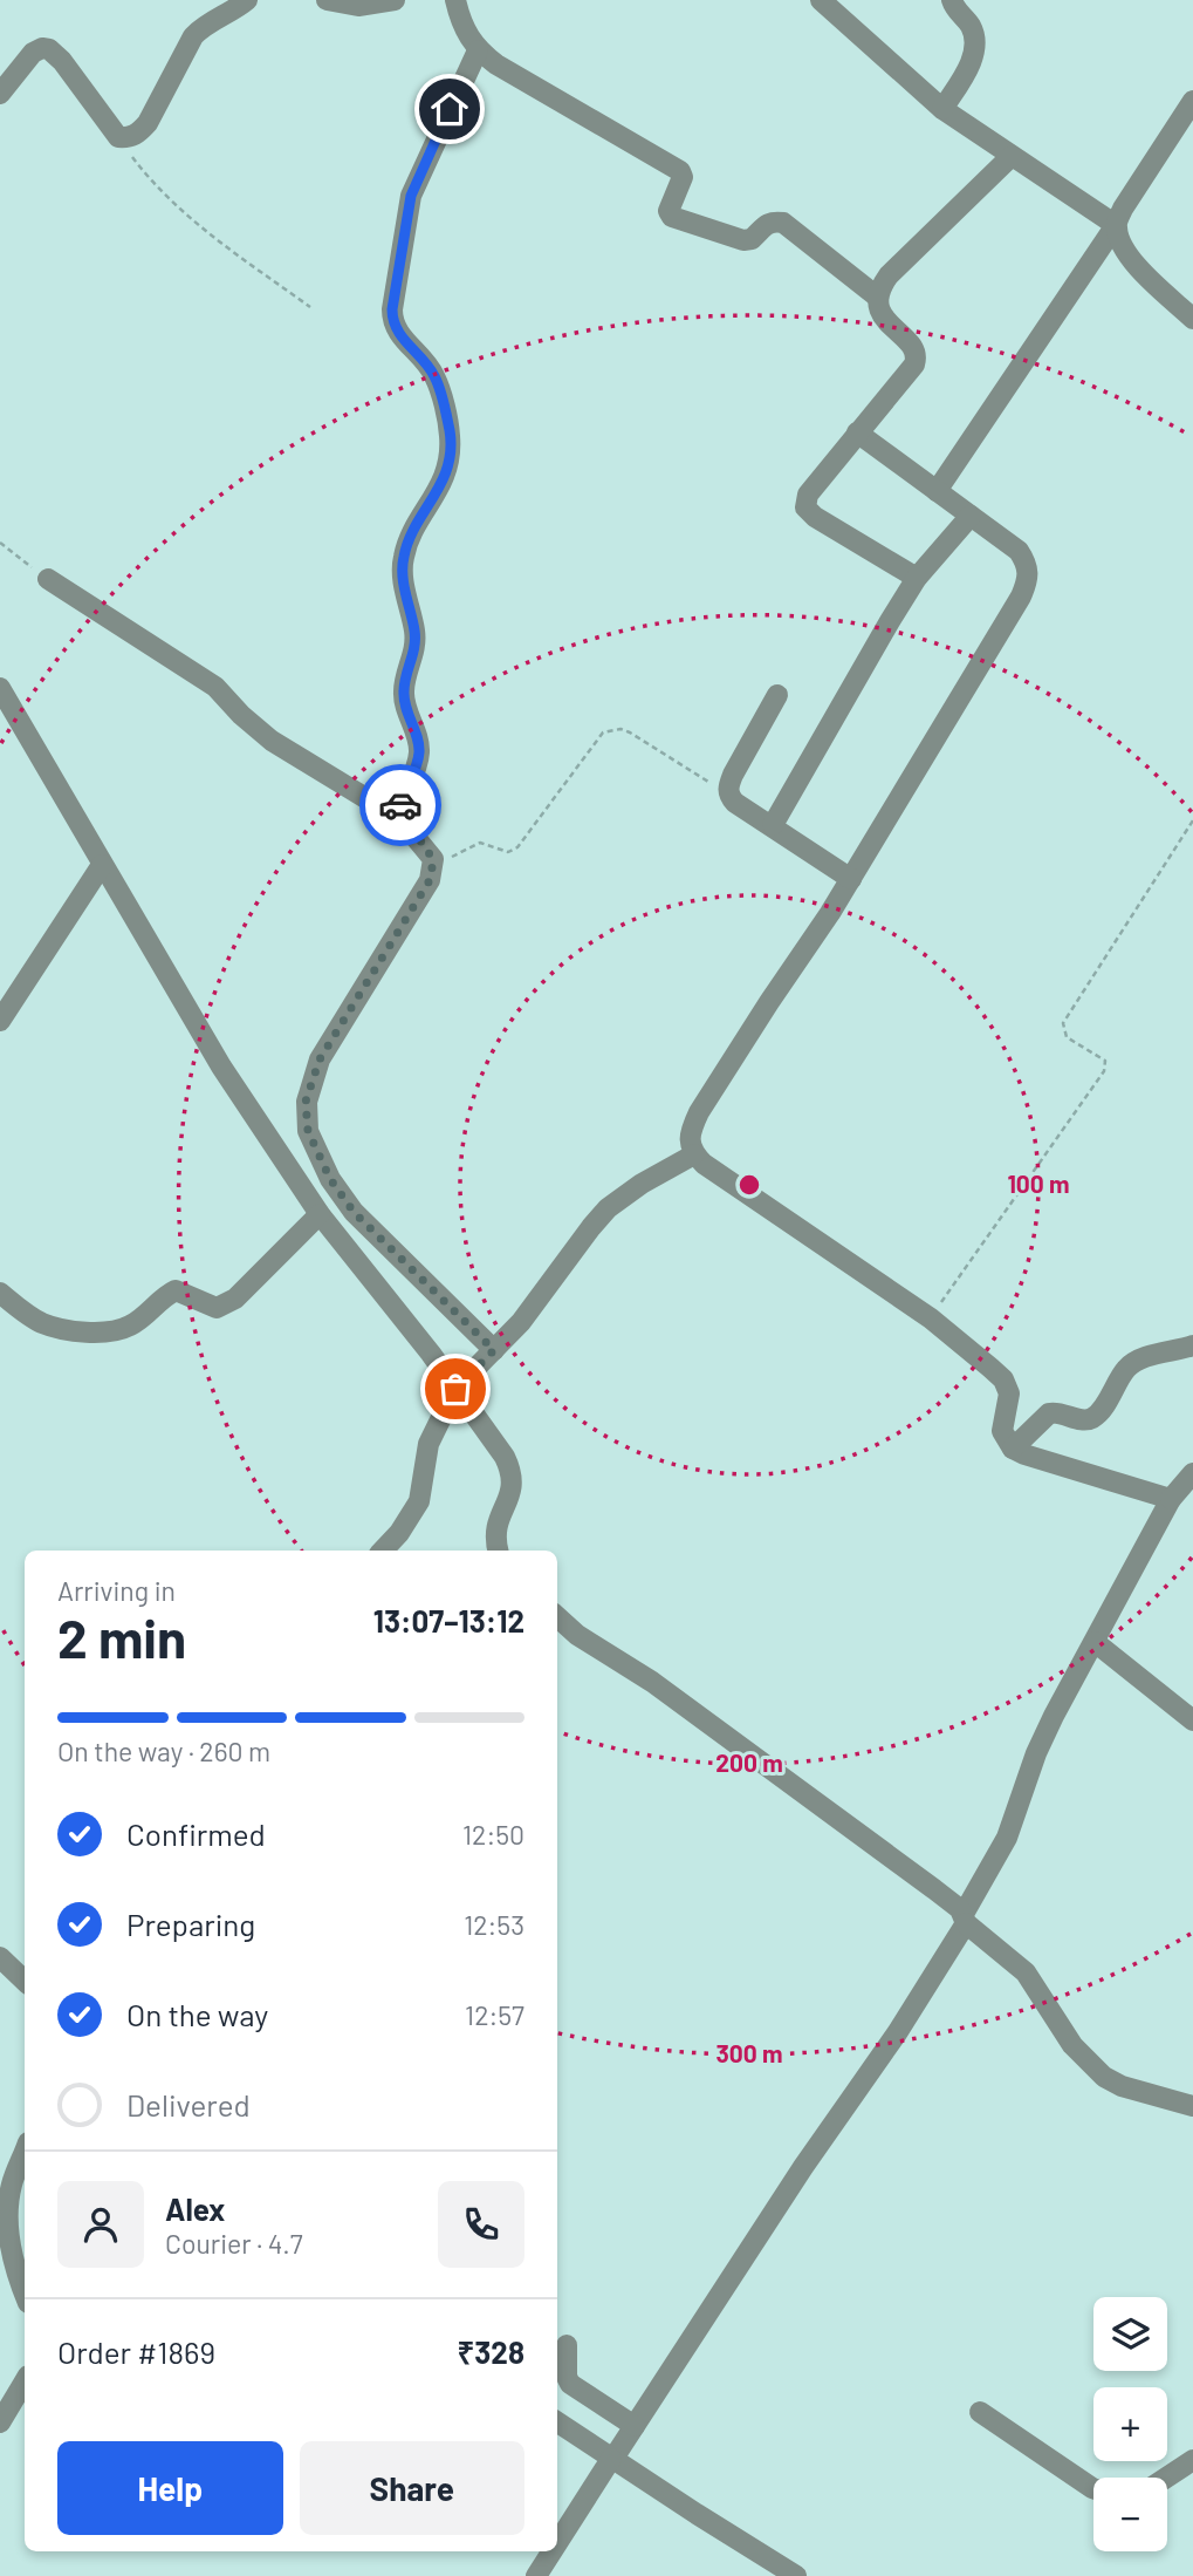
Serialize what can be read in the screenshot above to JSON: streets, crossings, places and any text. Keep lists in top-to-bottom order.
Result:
{
  "page": {
    "heading": ["2 min", "Arriving in", "13:07–13:12"],
    "panel": [
      "Alex",
      "Courier · 4.7",
      "Order #1869",
      "₹328"
    ],
    "bar": "On the way · 260 m",
    "list": [
      ["Confirmed", "12:50"],
      ["Preparing", "12:53"],
      ["On the way", "12:57"],
      "Delivered"
    ],
    "map_buttons": ["+", "−"],
    "buttons": ["Help", "Share"]
  },
  "rings": ["100 m", "200 m", "300 m"]
}
